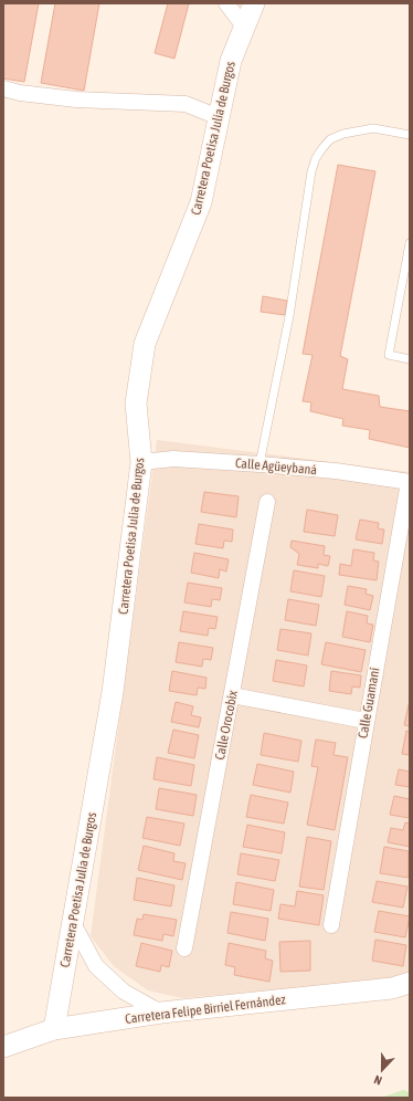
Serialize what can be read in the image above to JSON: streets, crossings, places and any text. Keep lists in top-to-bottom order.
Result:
{
  "streets": {
    "street": [
      "Carretera Poetisa Julia de Burgos",
      "Calle Agüeybaná",
      "Calle Guamaní",
      "Calle Orocobix",
      "Carretera Felipe Birriel Fernández"
    ]
  },
  "crossings": [
    ["Carretera Poetisa Julia de Burgos", "Calle Agüeybaná"],
    ["Carretera Poetisa Julia de Burgos", "Carretera Felipe Birriel Fernández"],
    ["Calle Agüeybaná", "Calle Guamaní"]
  ],
  "north": "bottom"
}
